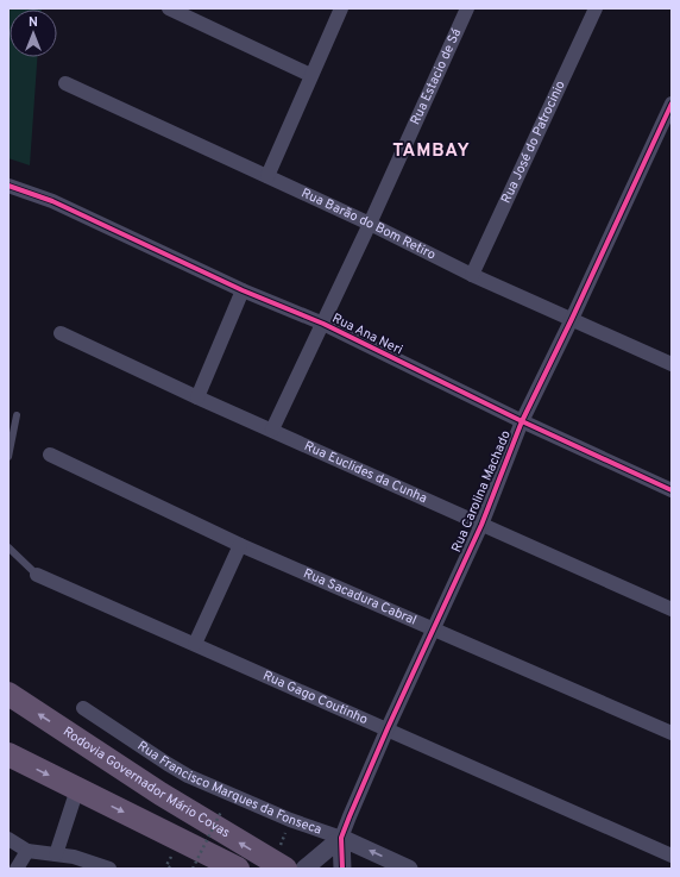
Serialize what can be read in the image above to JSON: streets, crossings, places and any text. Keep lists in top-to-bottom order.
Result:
{
  "streets": {
    "highway": ["Rodovia Governador Mário Covas"],
    "street": [
      "Rua Estacio de Sá",
      "Rua José do Patrocinio",
      "Rua Barão do Bom Retiro",
      "Rua Ana Neri",
      "Rua Euclides da Cunha",
      "Rua Carolina Machado",
      "Rua Sacadura Cabral",
      "Rua Gago Coutinho",
      "Rua Francisco Marques da Fonseca"
    ]
  },
  "crossings": [
    ["Rua Estacio de Sá", "Rua Barão do Bom Retiro"],
    ["Rua Estacio de Sá", "Rua Ana Neri"],
    ["Rua Estacio de Sá", "Rua Euclides da Cunha"],
    ["Rua José do Patrocinio", "Rua Barão do Bom Retiro"],
    ["Rua Barão do Bom Retiro", "Rua Carolina Machado"],
    ["Rua Ana Neri", "Rua Carolina Machado"],
    ["Rua Euclides da Cunha", "Rua Carolina Machado"],
    ["Rua Carolina Machado", "Rua Sacadura Cabral"],
    ["Rua Carolina Machado", "Rua Gago Coutinho"],
    ["Rua Carolina Machado", "Rua Francisco Marques da Fonseca"]
  ],
  "districts": ["TAMBAY"],
  "north": "top"
}
